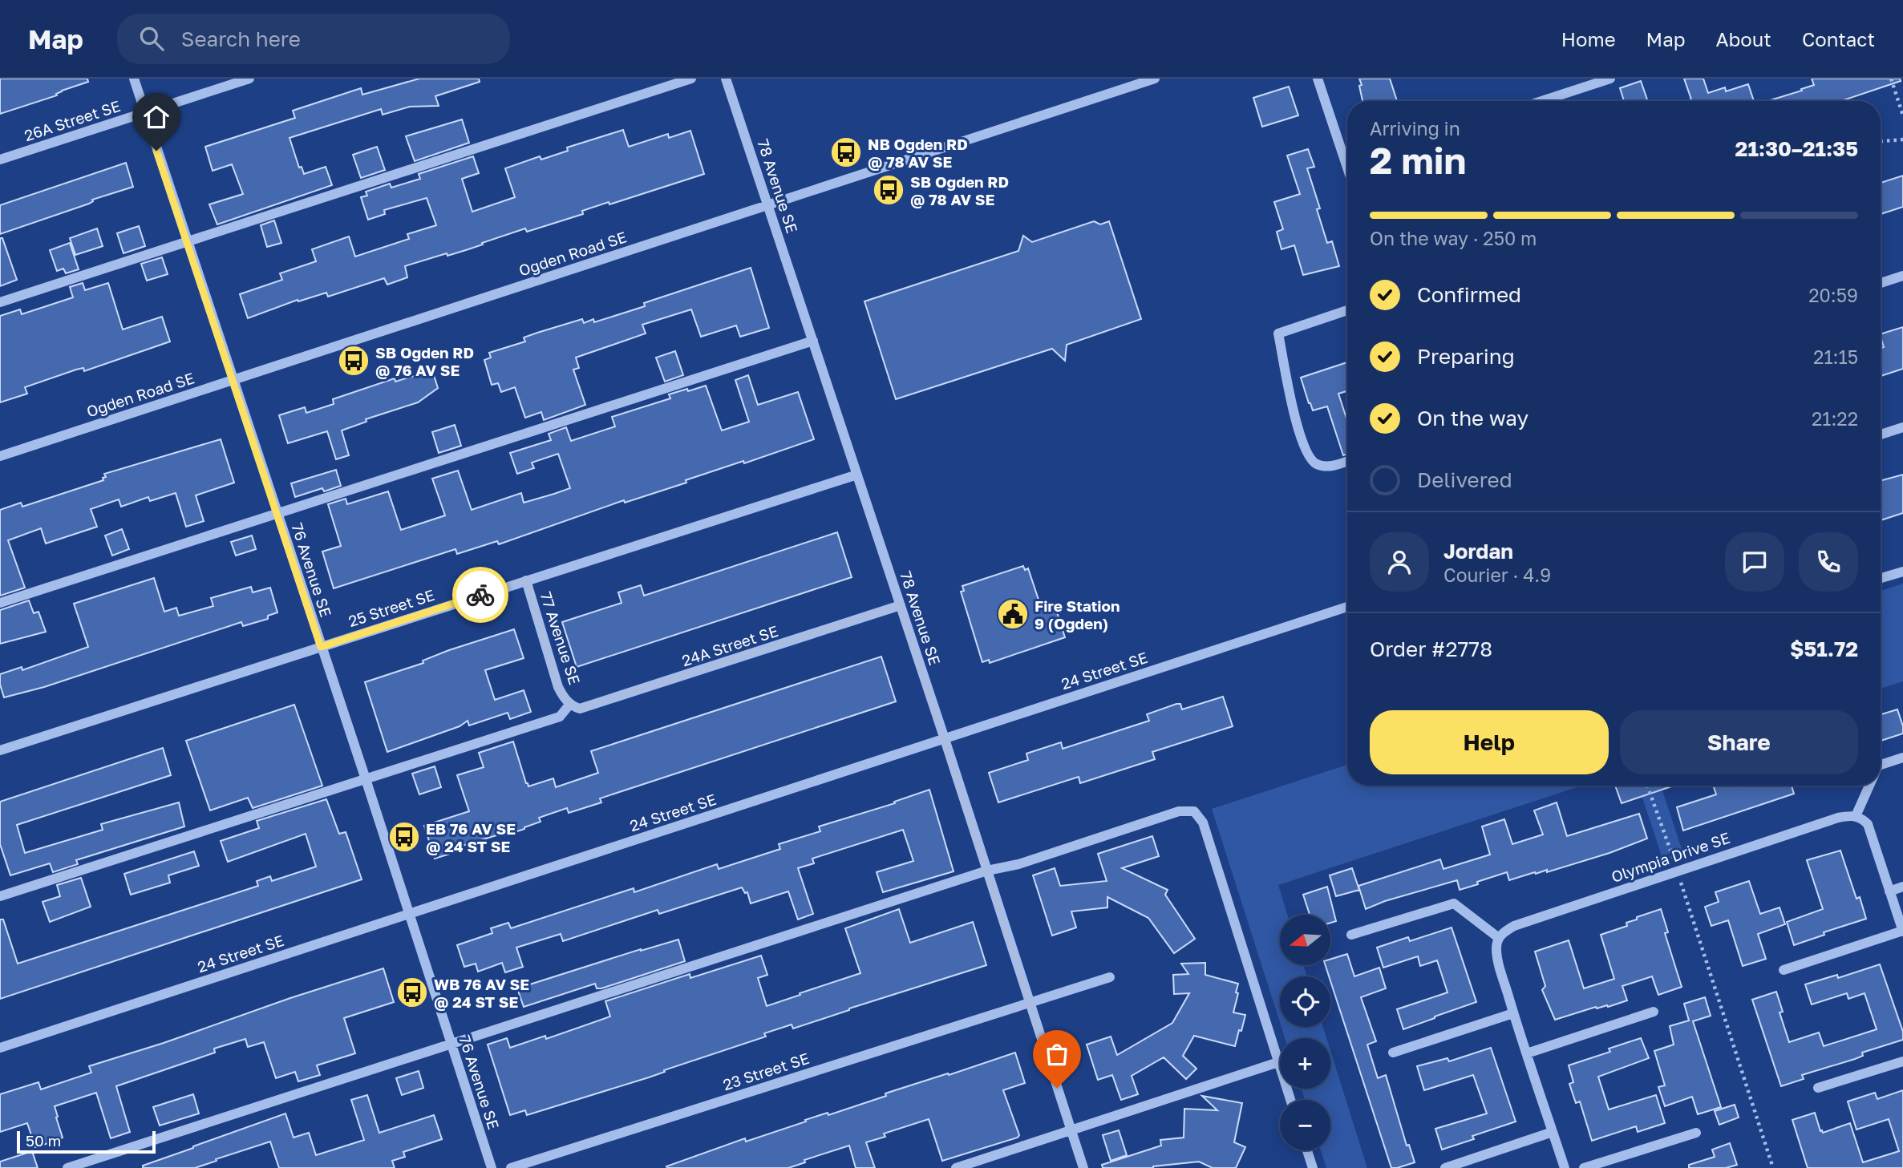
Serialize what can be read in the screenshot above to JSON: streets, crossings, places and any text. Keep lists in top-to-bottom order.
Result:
{
  "streets": {
    "street": [
      "26A Street SE",
      "78 Avenue SE",
      "Ogden Road SE",
      "76 Avenue SE",
      "25 Street SE",
      "77 Avenue SE",
      "24A Street SE",
      "24 Street SE",
      "Olympia Drive SE",
      "23 Street SE"
    ]
  },
  "crossings": [
    ["26A Street SE", "76 Avenue SE"],
    ["78 Avenue SE", "Ogden Road SE"],
    ["78 Avenue SE", "25 Street SE"],
    ["78 Avenue SE", "24A Street SE"],
    ["78 Avenue SE", "24 Street SE"],
    ["78 Avenue SE", "23 Street SE"],
    ["Ogden Road SE", "76 Avenue SE"],
    ["76 Avenue SE", "25 Street SE"],
    ["76 Avenue SE", "24 Street SE"],
    ["25 Street SE", "77 Avenue SE"],
    ["77 Avenue SE", "24A Street SE"]
  ],
  "places": {
    "bus stop": [
      "NB Ogden RD @ 78 AV SE",
      "SB Ogden RD @ 78 AV SE",
      "SB Ogden RD @ 76 AV SE",
      "EB 76 AV SE @ 24 ST SE",
      "WB 76 AV SE @ 24 ST SE"
    ],
    "public building": ["Fire Station 9 (Ogden)"]
  },
  "scale_bar": "50 m",
  "north": "left",
  "page": {
    "header": "Map",
    "search": "Search here",
    "nav": [
      "Home",
      "Map",
      "About",
      "Contact"
    ],
    "heading": ["2 min", "Arriving in", "21:30–21:35"],
    "panel": [
      "Jordan",
      "Courier · 4.9",
      "Order #2778",
      "$51.72"
    ],
    "bar": "On the way · 250 m",
    "list": [
      ["Confirmed", "20:59"],
      ["Preparing", "21:15"],
      ["On the way", "21:22"],
      "Delivered"
    ],
    "buttons": ["Help", "Share"],
    "map_buttons": ["+", "−"],
    "scale": "50 m"
  }
}
